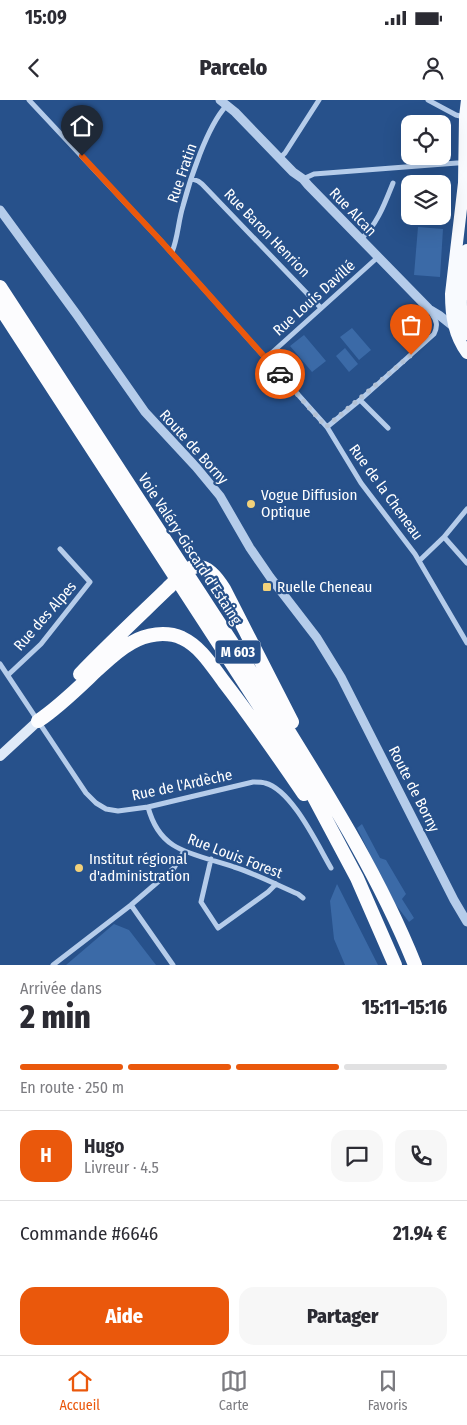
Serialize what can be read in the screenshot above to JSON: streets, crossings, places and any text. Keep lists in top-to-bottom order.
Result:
{
  "streets": {
    "highway": ["Voie Valéry-Giscard d'Estaing", "M 603"],
    "street": [
      "Rue Fratin",
      "Rue Alcan",
      "Rue Baron Henrion",
      "Rue Louis Davillé",
      "Route de Borny",
      "Rue de la Cheneau",
      "Rue des Alpes",
      "Rue de l'Ardèche",
      "Rue Louis Forest"
    ]
  },
  "crossings": [
    ["Rue Fratin", "Rue Alcan"],
    ["Rue Fratin", "Rue Baron Henrion"],
    ["Rue Fratin", "Rue de la Cheneau"],
    ["Rue Alcan", "Rue Louis Davillé"],
    ["Rue Baron Henrion", "Rue Louis Davillé"],
    ["Rue Louis Davillé", "Rue de la Cheneau"],
    ["Rue des Alpes", "Rue de l'Ardèche"],
    ["Rue de l'Ardèche", "Rue Louis Forest"]
  ],
  "places": {
    "other": ["Vogue Diffusion Optique", "Institut régional d'administration"],
    "transit": ["Ruelle Cheneau"]
  },
  "page": {
    "status": "15:09",
    "header": "Parcelo",
    "heading": ["2 min", "Arrivée dans", "15:11–15:16"],
    "panel": [
      "Hugo",
      "Livreur · 4.5",
      "Commande #6646",
      "21.94 €"
    ],
    "bar": "En route · 250 m",
    "round": "H",
    "buttons": ["Aide", "Partager"],
    "tabs": ["Accueil", "Carte", "Favoris"]
  }
}
